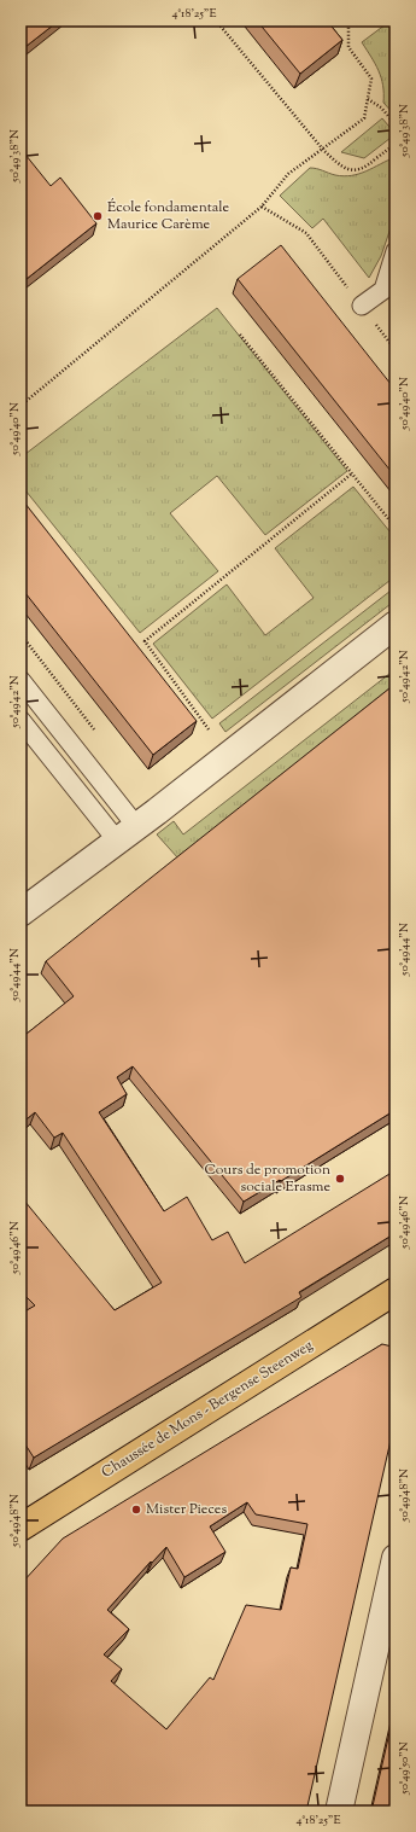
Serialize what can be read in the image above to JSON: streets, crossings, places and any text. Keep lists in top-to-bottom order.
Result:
{
  "streets": {
    "main road": ["Chaussée de Mons - Bergense Steenweg"]
  },
  "places": ["École fondamentale Maurice Carème", "Cours de promotion sociale Erasme", "Mister Pieces"],
  "coordinates": [
    "4°18'25\"E",
    "50°49'38\"N",
    "50°49'40\"N",
    "50°49'42\"N",
    "50°49'44\"N",
    "50°49'46\"N",
    "50°49'48\"N",
    "50°49'50\"N"
  ]
}
